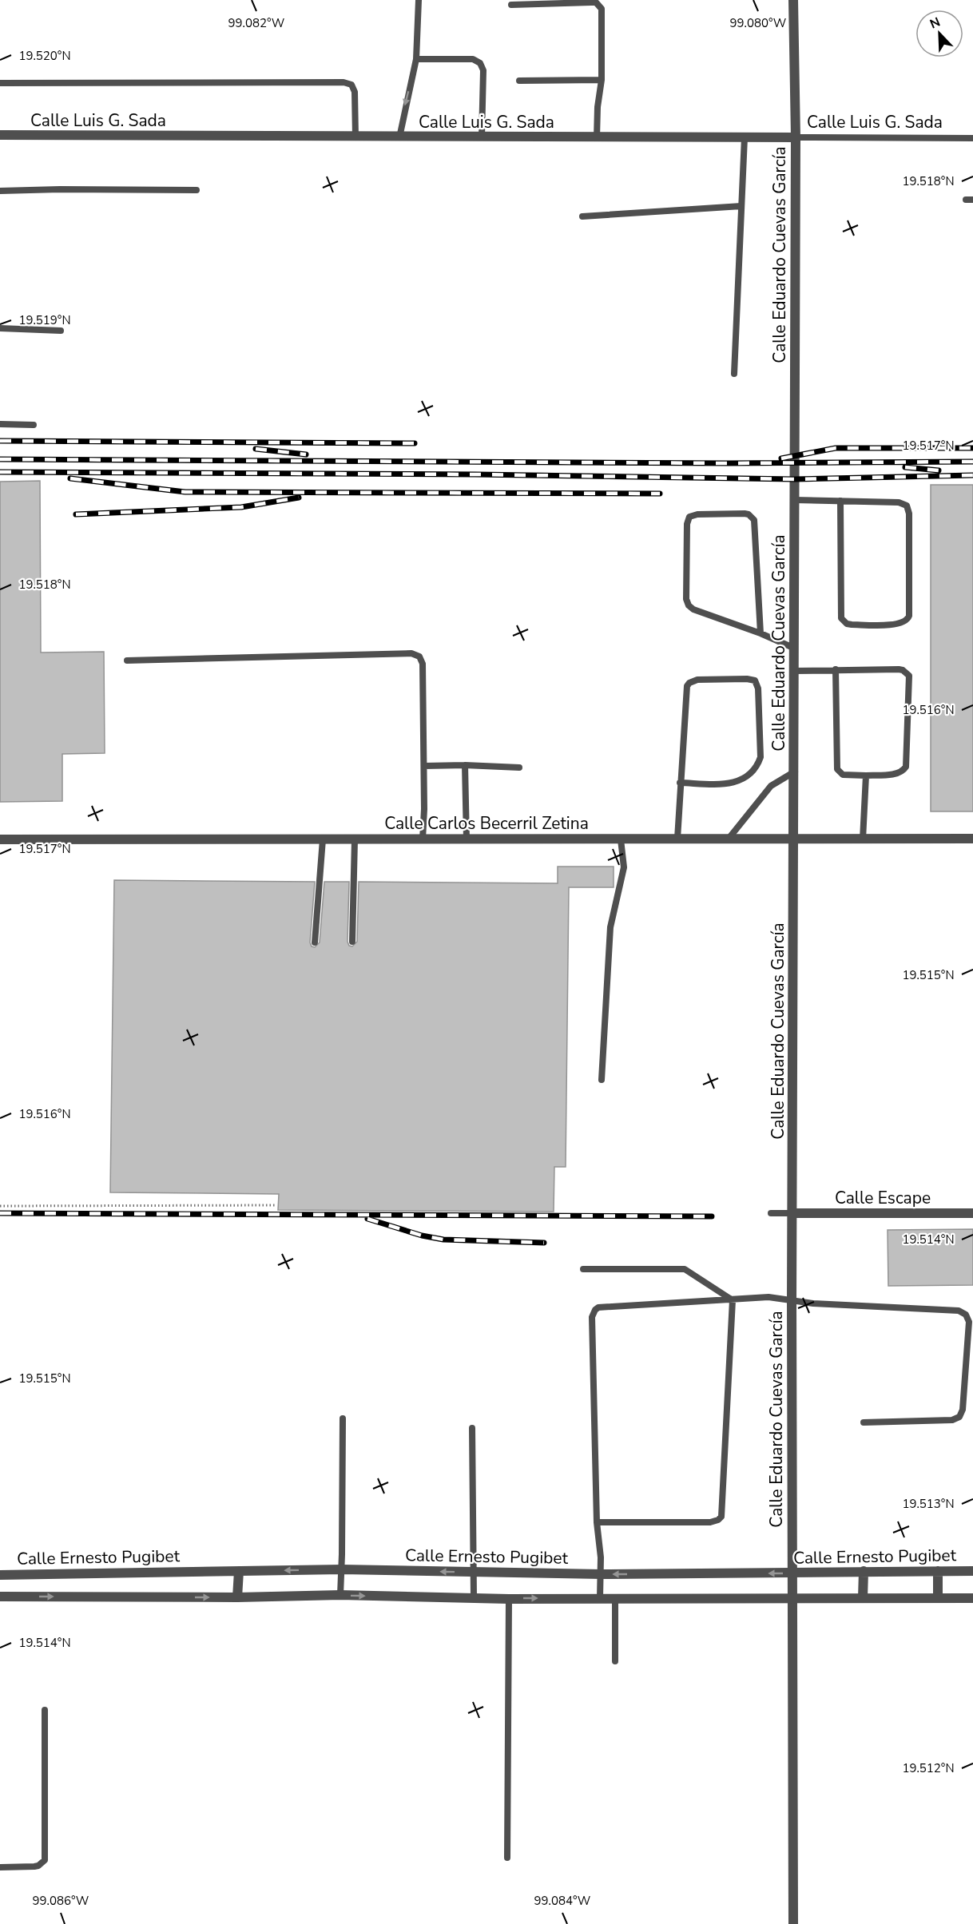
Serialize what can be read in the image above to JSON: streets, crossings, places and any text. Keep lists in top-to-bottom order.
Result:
{
  "streets": {
    "street": [
      "Calle Luis G. Sada",
      "Calle Eduardo Cuevas García",
      "Calle Carlos Becerril Zetina",
      "Calle Escape",
      "Calle Ernesto Pugibet"
    ]
  },
  "crossings": [
    ["Calle Luis G. Sada", "Calle Eduardo Cuevas García"],
    ["Calle Eduardo Cuevas García", "Calle Carlos Becerril Zetina"],
    ["Calle Eduardo Cuevas García", "Calle Escape"],
    ["Calle Eduardo Cuevas García", "Calle Ernesto Pugibet"]
  ],
  "north": "top left",
  "coordinates": [
    "99.082°W",
    "99.080°W",
    "19.520°N",
    "19.518°N",
    "19.519°N",
    "19.517°N",
    "19.516°N",
    "19.515°N",
    "19.514°N",
    "19.513°N",
    "19.512°N",
    "99.086°W",
    "99.084°W"
  ]
}
